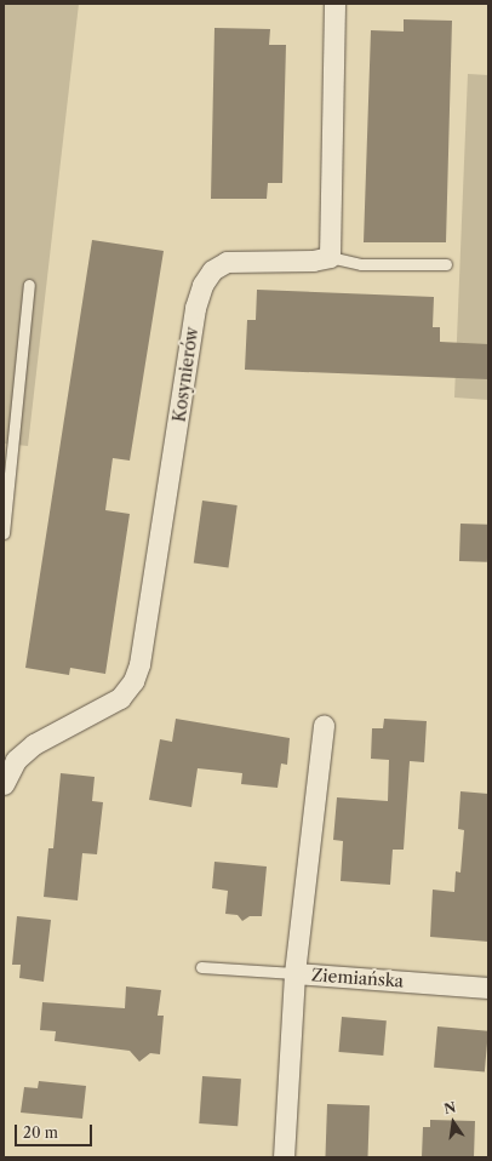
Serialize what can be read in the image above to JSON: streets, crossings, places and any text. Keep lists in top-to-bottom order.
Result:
{
  "streets": {
    "street": ["Kosynierów", "Ziemiańska"]
  },
  "scale_bar": "20 m",
  "north": "top"
}
